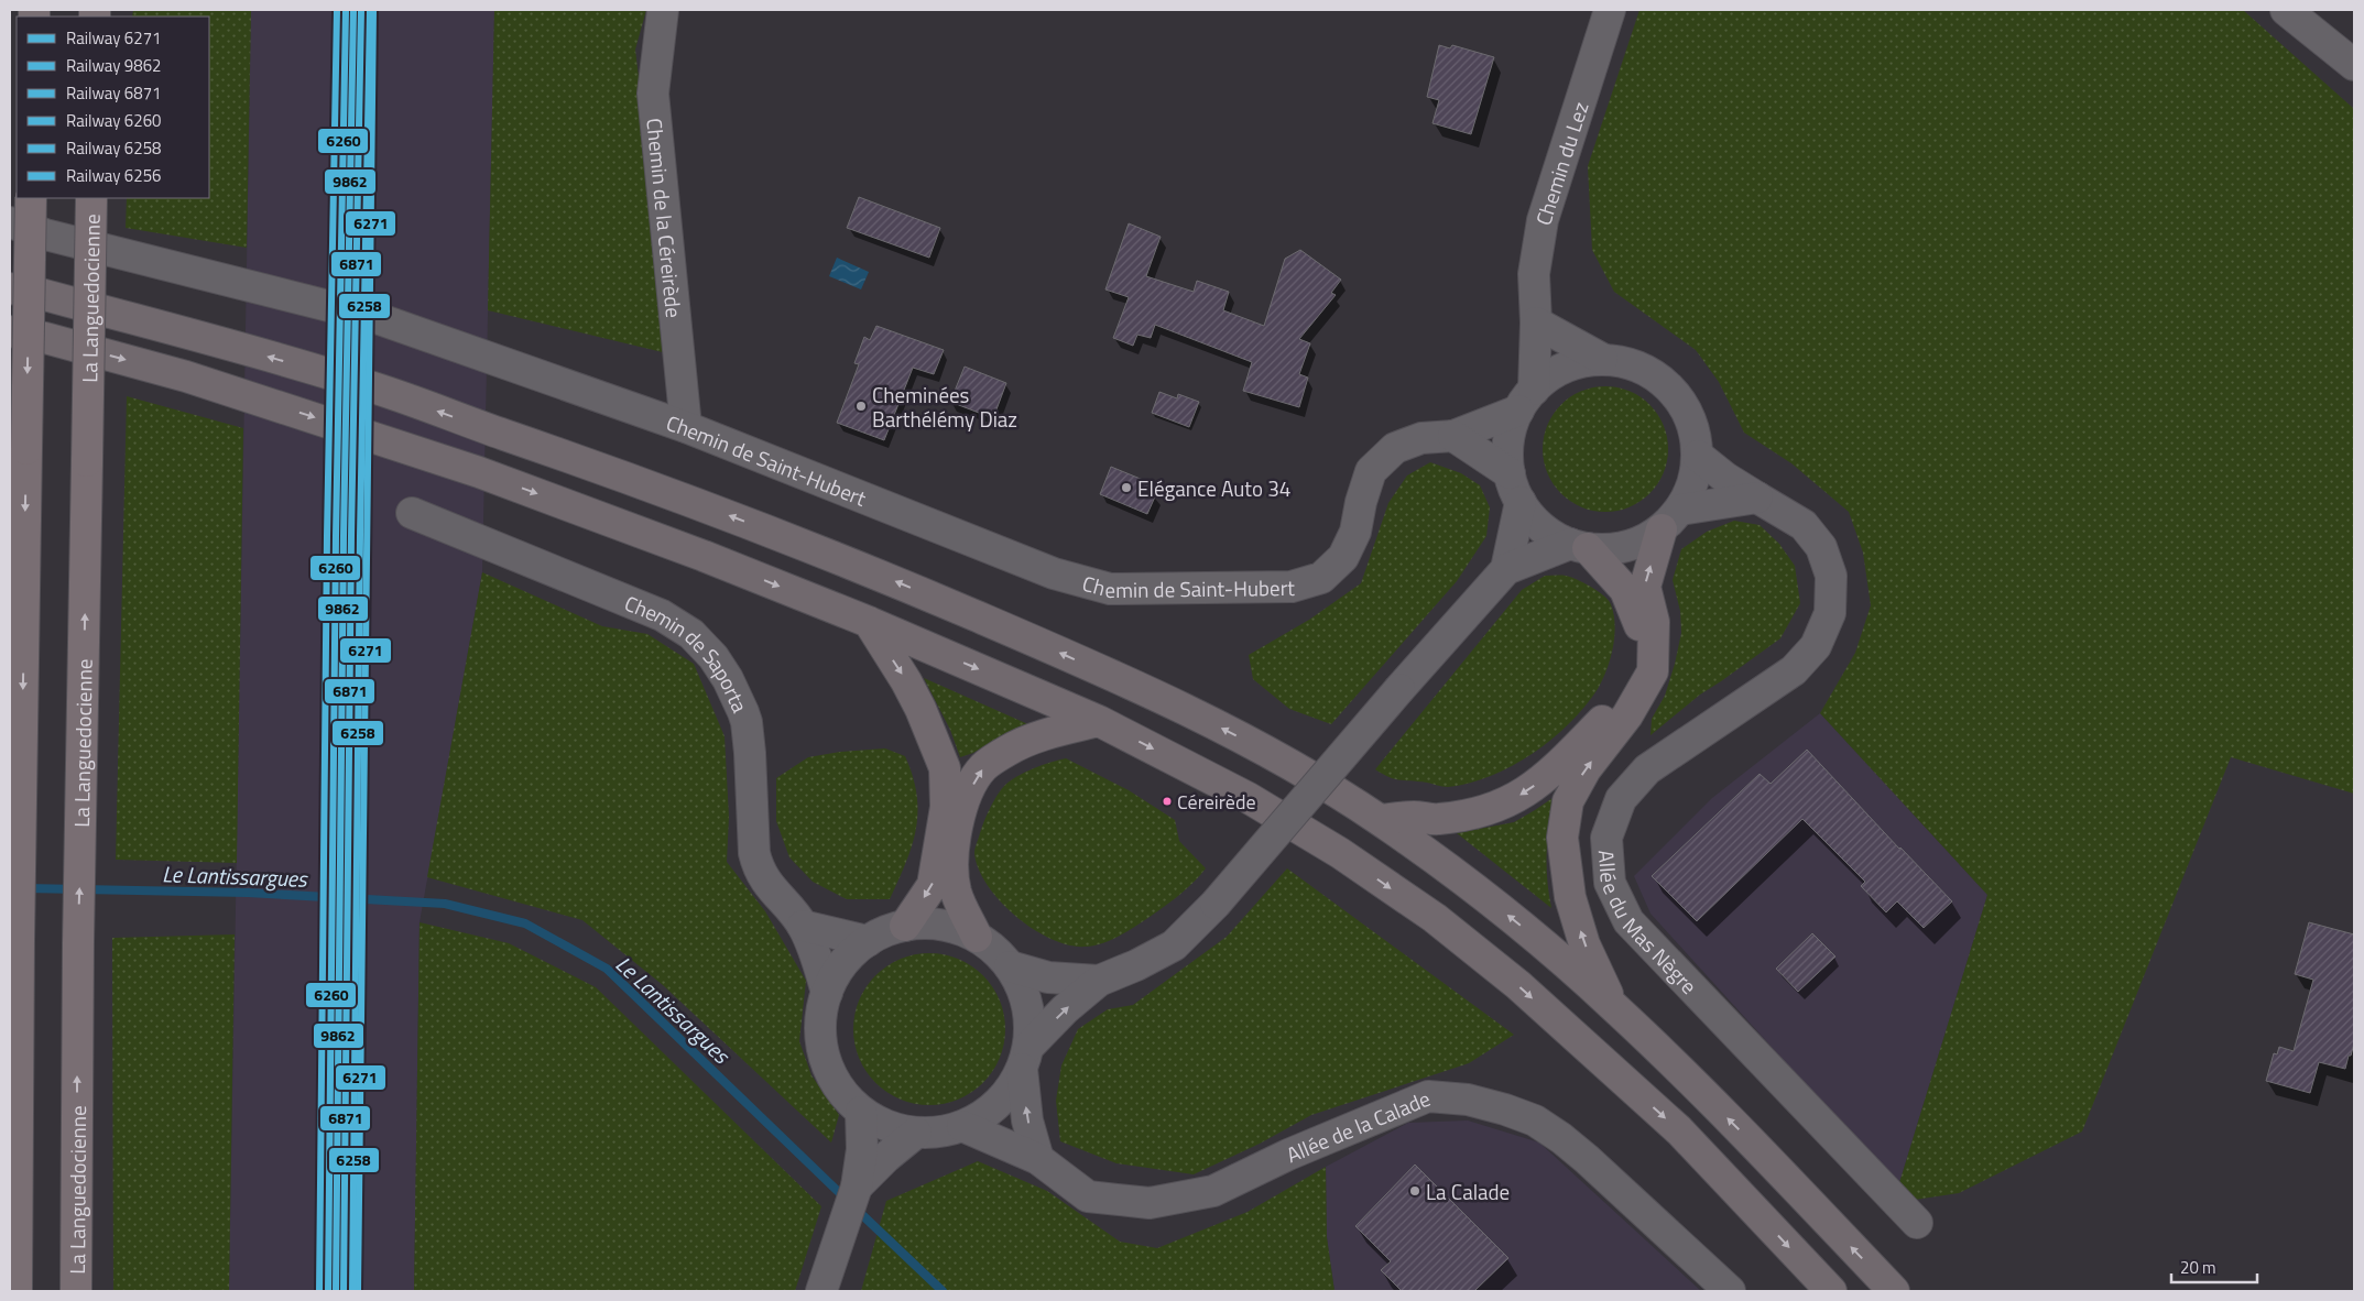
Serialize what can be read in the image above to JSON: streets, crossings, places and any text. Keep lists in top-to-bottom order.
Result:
{
  "streets": {
    "highway": ["La Languedocienne"],
    "street": [
      "Chemin du Lez",
      "Chemin de la Céreirède",
      "Chemin de Saint-Hubert",
      "Chemin de Saporta",
      "Allée du Mas Nègre",
      "Allée de la Calade"
    ]
  },
  "crossings": [
    ["Chemin du Lez", "Chemin de Saint-Hubert"],
    ["Chemin du Lez", "Allée du Mas Nègre"],
    ["Chemin de la Céreirède", "Chemin de Saint-Hubert"],
    ["Chemin de Saint-Hubert", "Allée du Mas Nègre"]
  ],
  "water": ["Le Lantissargues"],
  "places": [
    "Cheminées Barthélémy Diaz",
    "Elégance Auto 34",
    "Céreirède",
    "La Calade"
  ],
  "lines": [
    "rail line 6271",
    "rail line 9862",
    "rail line 6871",
    "rail line 6260",
    "rail line 6258",
    "rail line 6256"
  ],
  "legend": [
    "Railway 6271",
    "Railway 9862",
    "Railway 6871",
    "Railway 6260",
    "Railway 6258",
    "Railway 6256"
  ],
  "scale_bar": "20 m"
}
